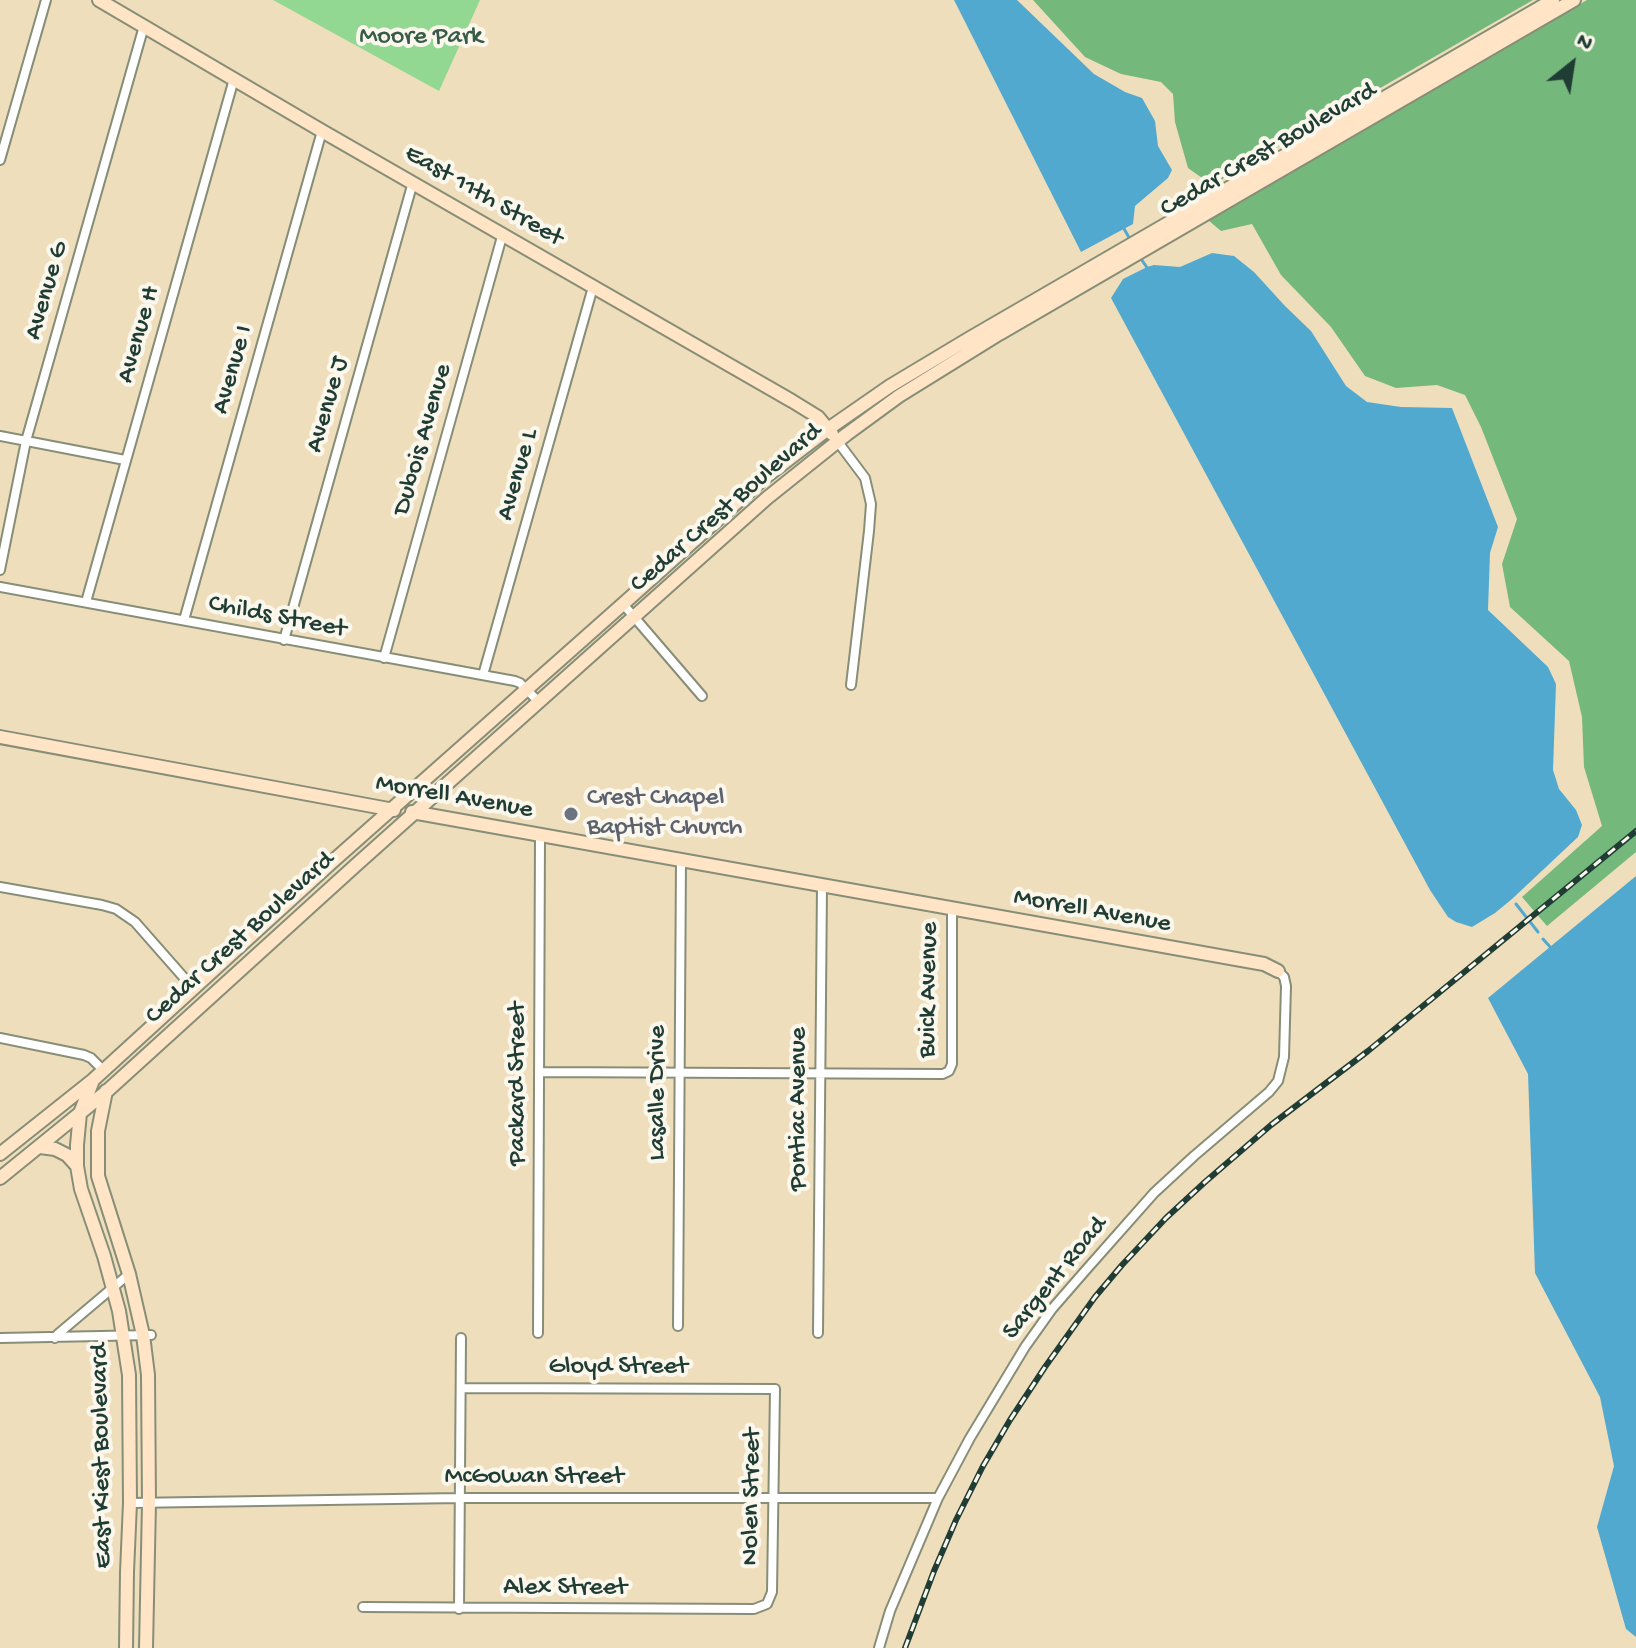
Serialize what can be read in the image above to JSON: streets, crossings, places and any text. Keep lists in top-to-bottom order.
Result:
{
  "streets": {
    "main road": [
      "Cedar Crest Boulevard",
      "East 11th Street",
      "Morrell Avenue",
      "East Kiest Boulevard"
    ],
    "street": [
      "Avenue G",
      "Avenue H",
      "Avenue I",
      "Avenue J",
      "Dubois Avenue",
      "Avenue L",
      "Childs Street",
      "Buick Avenue",
      "Packard Street",
      "Lasalle Drive",
      "Pontiac Avenue",
      "Sargent Road",
      "Gloyd Street",
      "McGowan Street",
      "Nolen Street",
      "Alex Street"
    ]
  },
  "crossings": [
    ["Cedar Crest Boulevard", "East 11th Street"],
    ["Cedar Crest Boulevard", "Childs Street"],
    ["Cedar Crest Boulevard", "Morrell Avenue"],
    ["Cedar Crest Boulevard", "East Kiest Boulevard"],
    ["East 11th Street", "Avenue G"],
    ["East 11th Street", "Avenue H"],
    ["East 11th Street", "Avenue I"],
    ["East 11th Street", "Avenue J"],
    ["East 11th Street", "Dubois Avenue"],
    ["East 11th Street", "Avenue L"],
    ["Avenue H", "Childs Street"],
    ["Avenue I", "Childs Street"],
    ["Avenue J", "Childs Street"],
    ["Dubois Avenue", "Childs Street"],
    ["Avenue L", "Childs Street"],
    ["Morrell Avenue", "Buick Avenue"],
    ["Morrell Avenue", "Packard Street"],
    ["Morrell Avenue", "Lasalle Drive"],
    ["Morrell Avenue", "Pontiac Avenue"],
    ["Morrell Avenue", "Sargent Road"],
    ["Buick Avenue", "Pontiac Avenue"],
    ["Sargent Road", "McGowan Street"],
    ["Gloyd Street", "Nolen Street"],
    ["East Kiest Boulevard", "McGowan Street"],
    ["McGowan Street", "Nolen Street"],
    ["Nolen Street", "Alex Street"]
  ],
  "parks": ["Moore Park"],
  "places": ["Crest Chapel Baptist Church"],
  "north": "top right"
}
